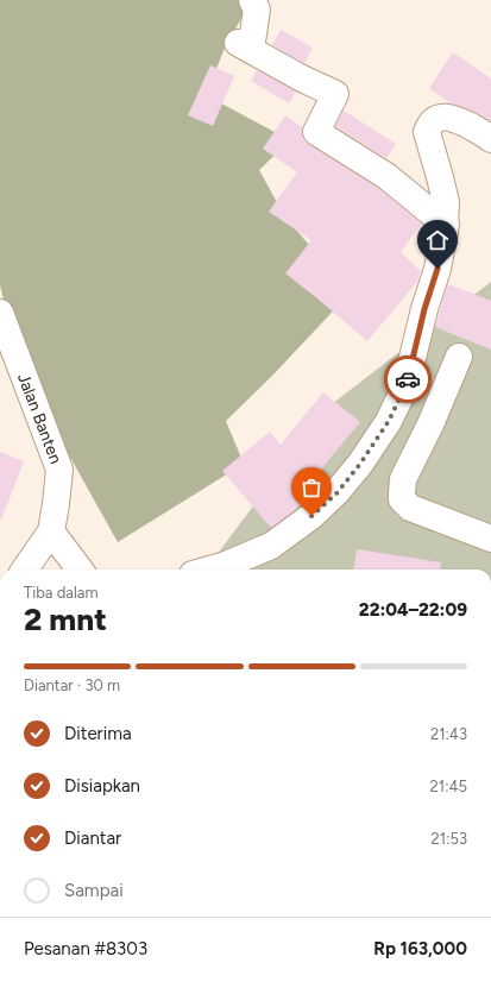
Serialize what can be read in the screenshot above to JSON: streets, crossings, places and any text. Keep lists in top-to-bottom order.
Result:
{
  "streets": {
    "street": ["Jalan Banten"]
  },
  "page": {
    "heading": ["2 mnt", "Tiba dalam", "22:04–22:09"],
    "panel": ["Pesanan #8303", "Rp 163,000"],
    "bar": "Diantar · 30 m",
    "list": [
      ["Diterima", "21:43"],
      ["Disiapkan", "21:45"],
      ["Diantar", "21:53"],
      "Sampai"
    ]
  }
}
